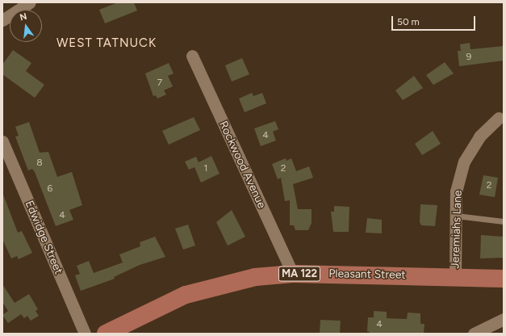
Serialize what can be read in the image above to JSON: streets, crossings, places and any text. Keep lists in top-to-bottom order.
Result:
{
  "streets": {
    "main road": ["MA 122", "Pleasant Street"],
    "street": ["Rockwood Avenue", "Jeremiahs Lane", "Edwidge Street"]
  },
  "crossings": [
    ["Rockwood Avenue", "Pleasant Street"],
    ["Jeremiahs Lane", "Pleasant Street"]
  ],
  "districts": ["WEST TATNUCK"],
  "house_numbers": [
    "9",
    "7",
    "4",
    "8",
    "1",
    "2",
    "2",
    "6",
    "4",
    "4"
  ],
  "scale_bar": "50 m",
  "north": "top"
}
